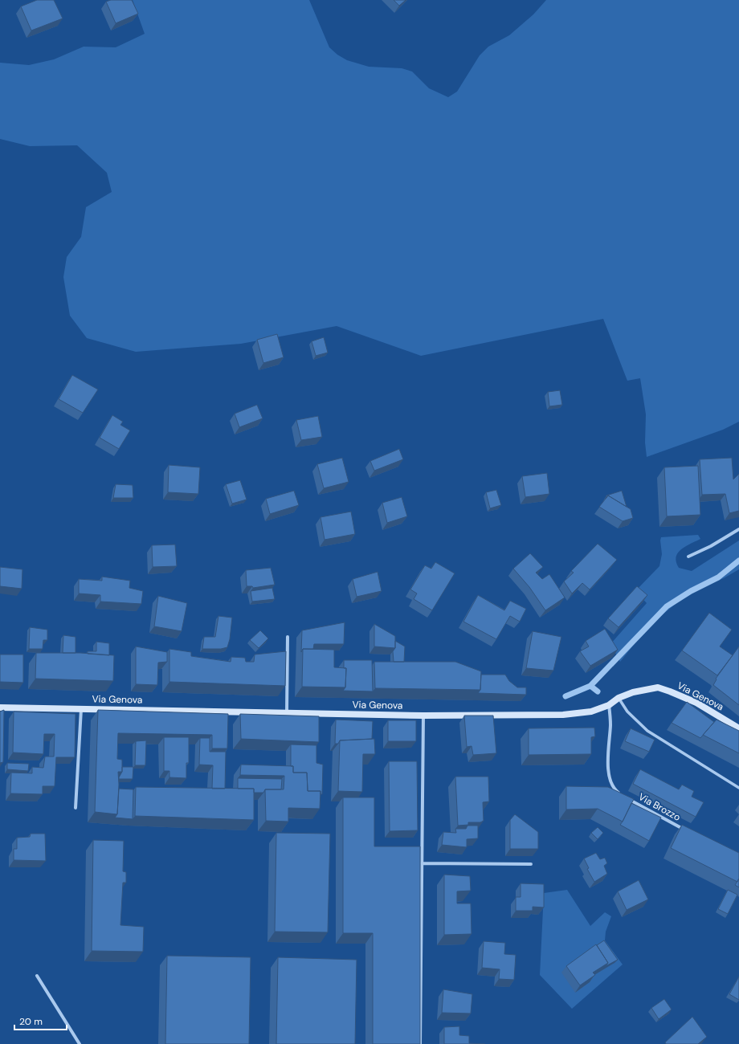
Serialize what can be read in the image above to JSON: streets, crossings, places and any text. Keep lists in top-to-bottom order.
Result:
{
  "streets": {
    "main road": ["Via Genova"],
    "street": ["Via Brozzo"]
  },
  "scale_bar": "20 m"
}
